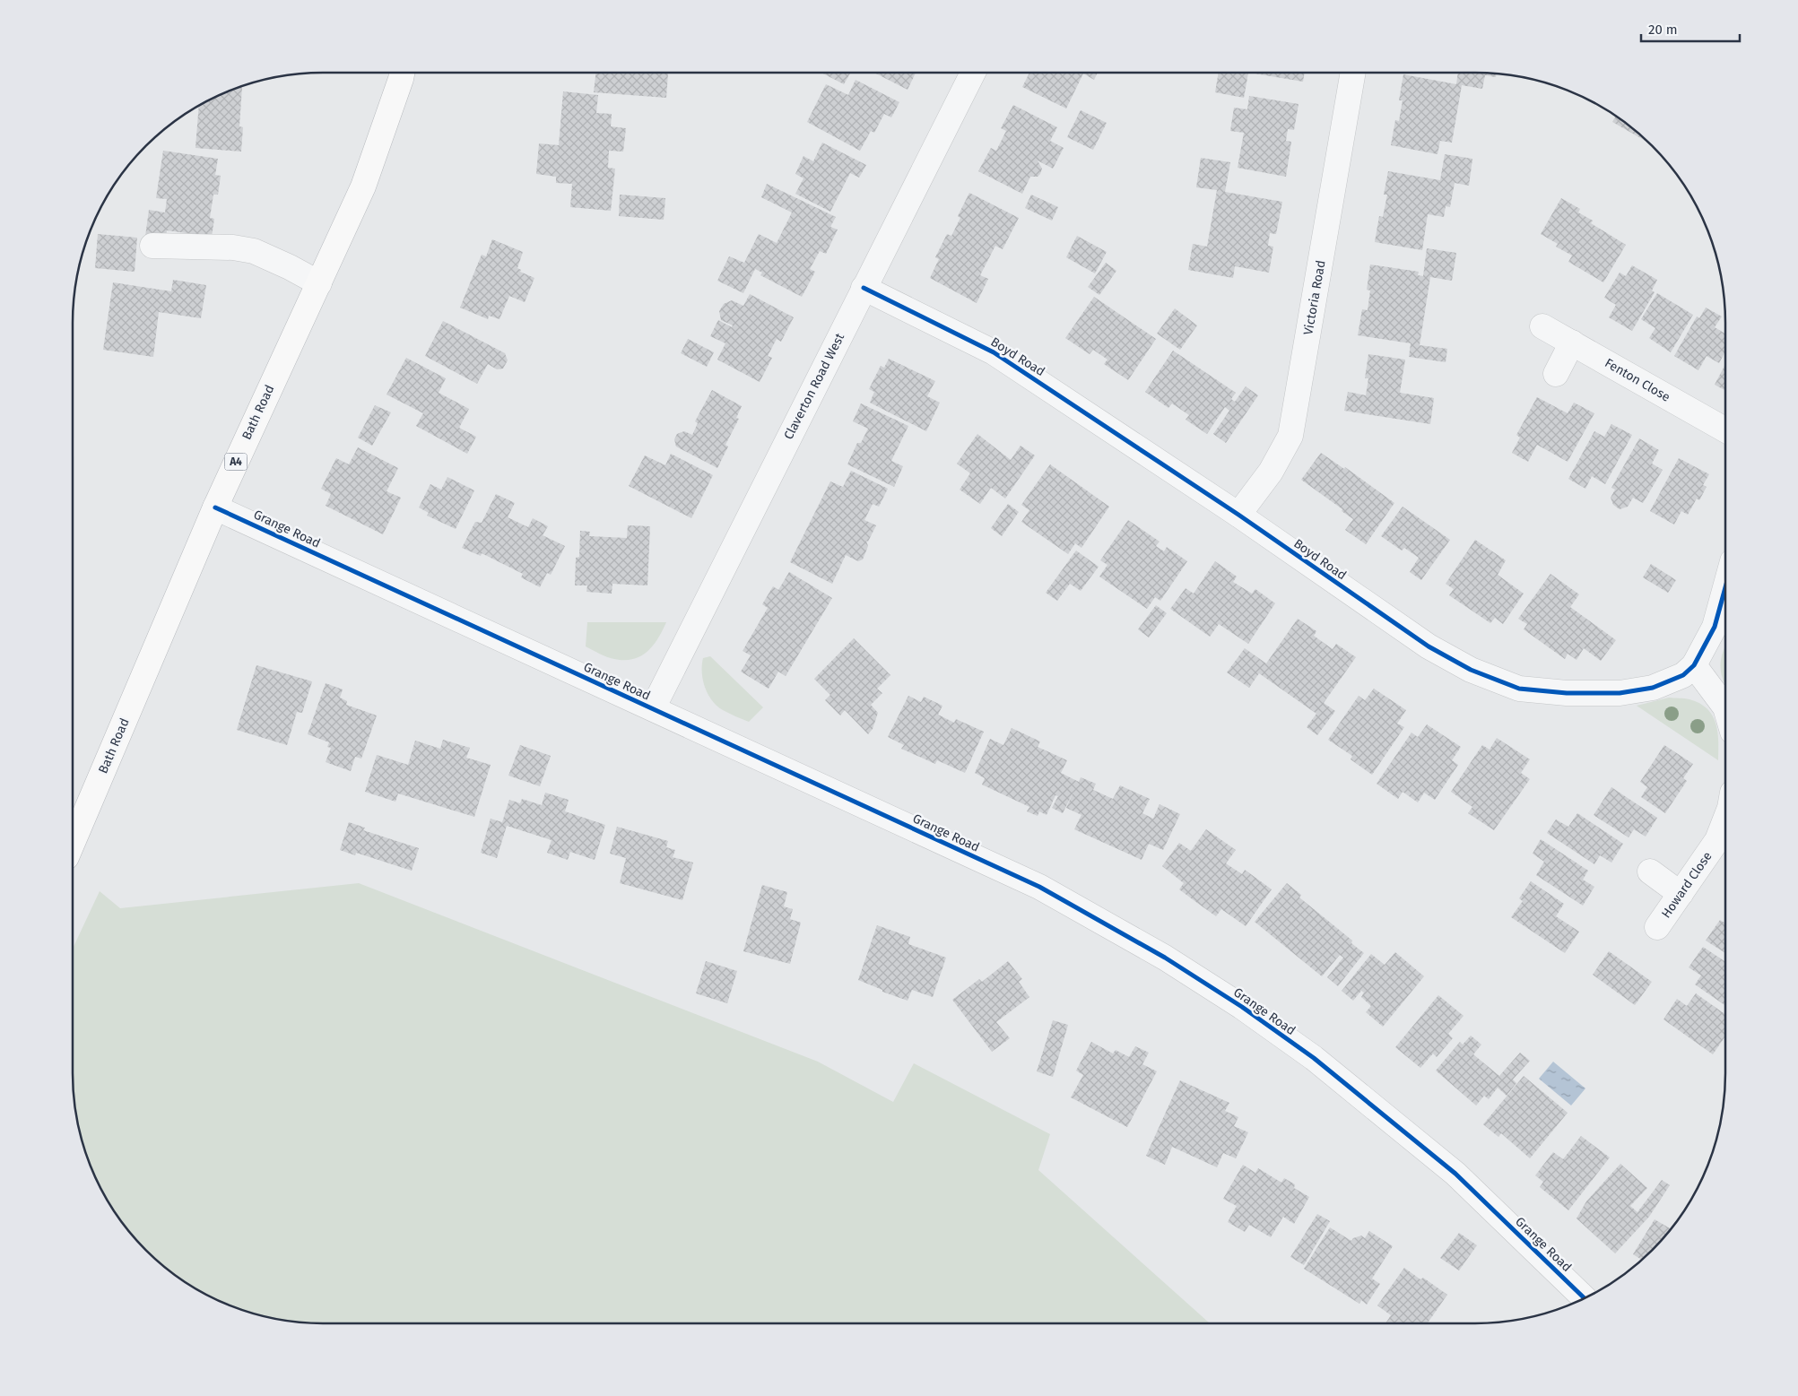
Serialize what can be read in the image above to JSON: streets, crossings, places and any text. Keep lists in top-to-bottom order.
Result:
{
  "streets": {
    "highway": ["Bath Road", "A4"],
    "street": [
      "Victoria Road",
      "Boyd Road",
      "Fenton Close",
      "Claverton Road West",
      "Grange Road",
      "Howard Close"
    ]
  },
  "crossings": [
    ["Victoria Road", "Boyd Road"],
    ["Boyd Road", "Claverton Road West"],
    ["Claverton Road West", "Grange Road"],
    ["Bath Road", "Grange Road"]
  ],
  "scale_bar": "20 m"
}
